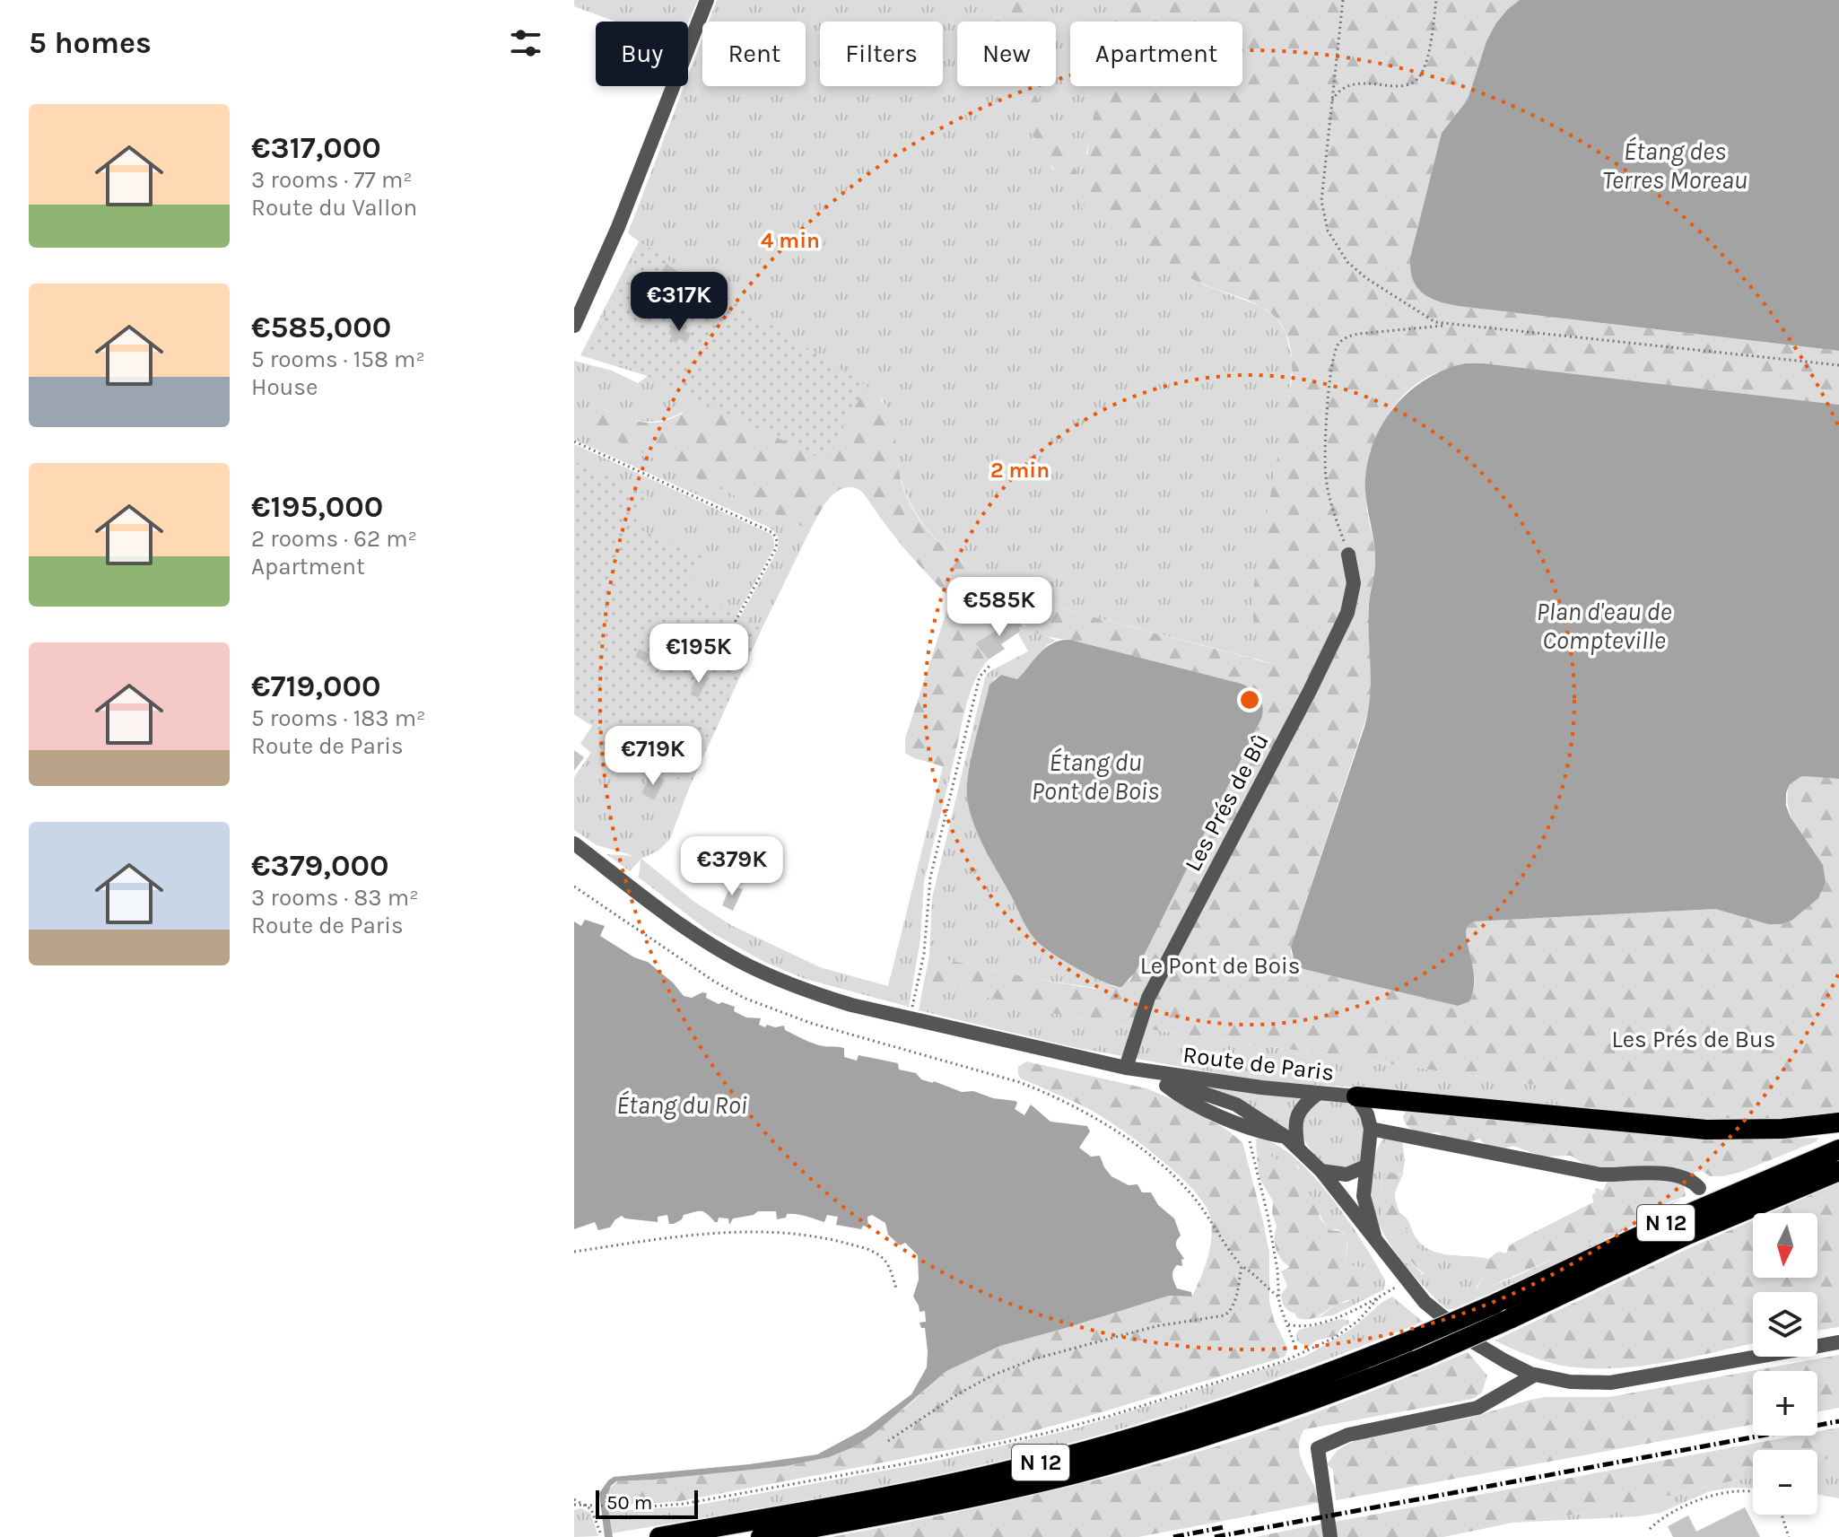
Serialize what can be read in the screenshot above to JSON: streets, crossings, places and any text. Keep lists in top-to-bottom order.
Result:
{
  "streets": {
    "highway": ["N 12"],
    "street": ["Les Prés de Bû", "Route de Paris"]
  },
  "crossings": [
    ["Les Prés de Bû", "Route de Paris"]
  ],
  "water": [
    "Étang des Terres Moreau",
    "Plan d'eau de Compteville",
    "Étang du Pont de Bois",
    "Étang du Roi"
  ],
  "parks": ["Le Pont de Bois", "Les Prés de Bus"],
  "scale_bar": "50 m",
  "north": "bottom",
  "page": {
    "heading": "5 homes",
    "chip": [
      "Buy",
      "Rent",
      "Filters",
      "New",
      "Apartment"
    ],
    "list": [
      {
        "name": "€317,000",
        "note": "3 rooms · 77 m² · Route du Vallon"
      },
      {
        "name": "€585,000",
        "note": "5 rooms · 158 m² · House"
      },
      {
        "name": "€195,000",
        "note": "2 rooms · 62 m² · Apartment"
      },
      {
        "name": "€719,000",
        "note": "5 rooms · 183 m² · Route de Paris"
      },
      {
        "name": "€379,000",
        "note": "3 rooms · 83 m² · Route de Paris"
      }
    ],
    "price": [
      "€317K",
      "€585K",
      "€195K",
      "€719K",
      "€379K"
    ],
    "map_buttons": ["+", "−"],
    "scale": "50 m"
  },
  "rings": ["4 min", "2 min"]
}
